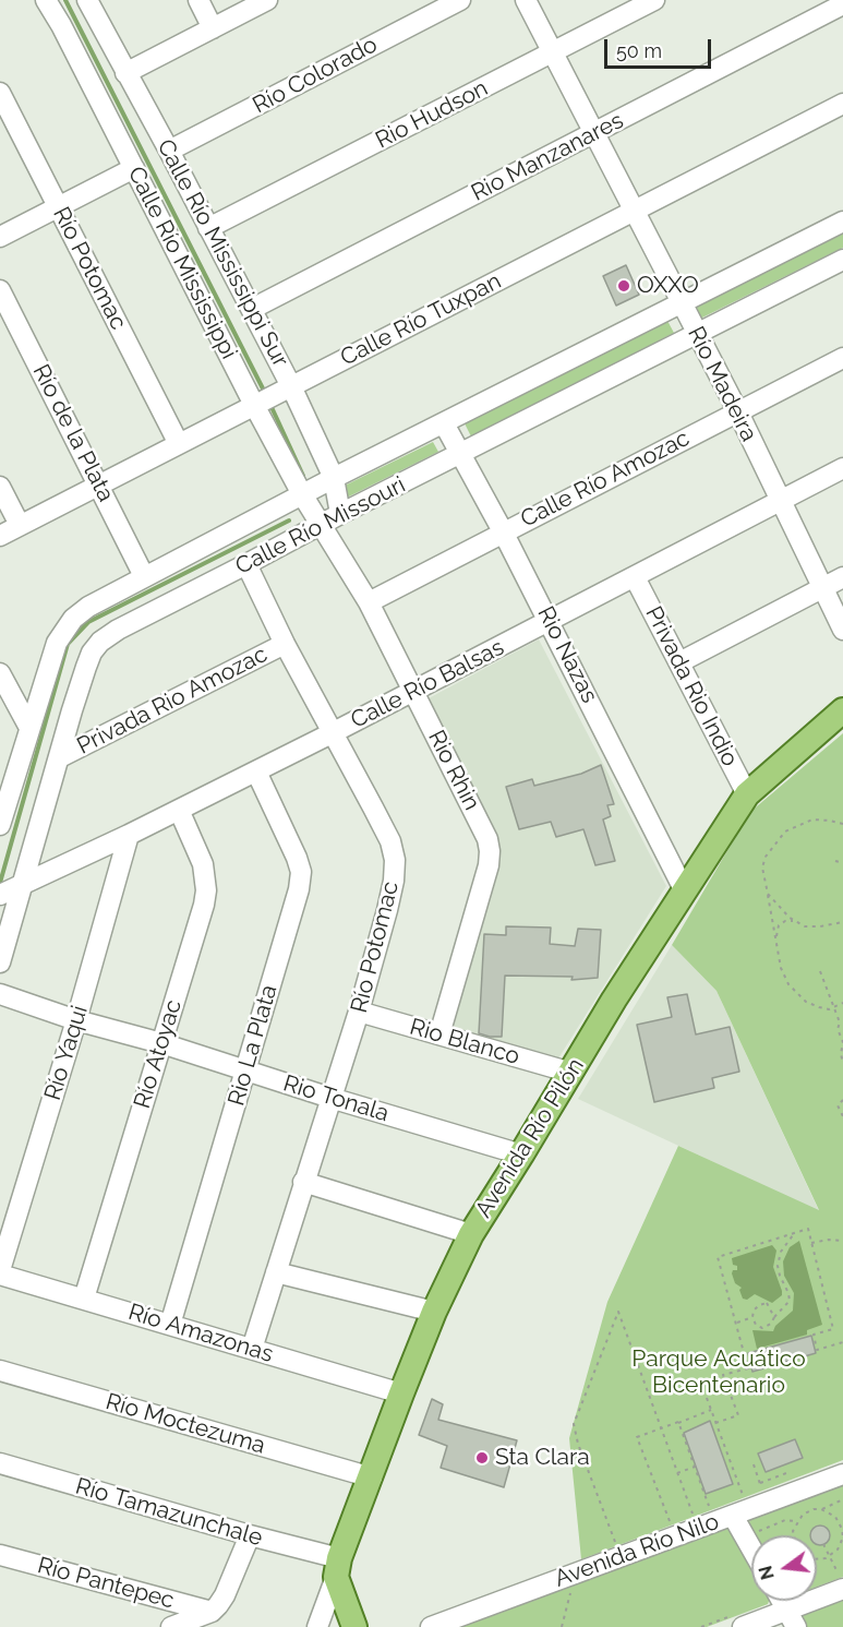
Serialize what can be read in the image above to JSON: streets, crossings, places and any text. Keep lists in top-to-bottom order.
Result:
{
  "streets": {
    "main road": ["Avenida Río Pilón"],
    "street": [
      "Río Colorado",
      "Rio Hudson",
      "Rio Manzanares",
      "Calle Río Mississippi Sur",
      "Calle Río Mississippi",
      "Río Potomac",
      "Calle Río Tuxpan",
      "Río Madeira",
      "Río de la Plata",
      "Calle Río Amozac",
      "Calle Río Missouri",
      "Rio Nazas",
      "Calle Río Balsas",
      "Privada Rio Indio",
      "Privada Rio Amozac",
      "Rio Rhin",
      "Rio Blanco",
      "Rio La Plata",
      "Río Yaqui",
      "Río Atoyac",
      "Rio Tonala",
      "Río Amazonas",
      "Río Moctezuma",
      "Río Tamazunchale",
      "Avenida Río Nilo",
      "Río Pantepec"
    ]
  },
  "crossings": [
    ["Río Colorado", "Calle Río Mississippi Sur"],
    ["Rio Hudson", "Calle Río Mississippi Sur"],
    ["Rio Hudson", "Río Madeira"],
    ["Rio Manzanares", "Calle Río Mississippi Sur"],
    ["Rio Manzanares", "Río Madeira"],
    ["Calle Río Mississippi Sur", "Calle Río Tuxpan"],
    ["Calle Río Mississippi Sur", "Calle Río Missouri"],
    ["Calle Río Mississippi", "Calle Río Tuxpan"],
    ["Calle Río Mississippi", "Calle Río Missouri"],
    ["Calle Río Mississippi", "Rio Rhin"],
    ["Río Potomac", "Calle Río Tuxpan"],
    ["Río Potomac", "Calle Río Missouri"],
    ["Río Potomac", "Calle Río Balsas"],
    ["Río Potomac", "Privada Rio Amozac"],
    ["Río Potomac", "Rio Blanco"],
    ["Río Potomac", "Rio Tonala"],
    ["Río Potomac", "Río Amazonas"],
    ["Calle Río Tuxpan", "Río Madeira"],
    ["Calle Río Tuxpan", "Río de la Plata"],
    ["Río Madeira", "Calle Río Amozac"],
    ["Río Madeira", "Calle Río Missouri"],
    ["Río Madeira", "Calle Río Balsas"],
    ["Río de la Plata", "Calle Río Missouri"],
    ["Calle Río Amozac", "Rio Nazas"],
    ["Calle Río Amozac", "Rio Rhin"],
    ["Calle Río Missouri", "Rio Nazas"],
    ["Calle Río Missouri", "Calle Río Balsas"],
    ["Calle Río Missouri", "Privada Rio Amozac"],
    ["Calle Río Missouri", "Rio Rhin"],
    ["Rio Nazas", "Calle Río Balsas"],
    ["Rio Nazas", "Avenida Río Pilón"],
    ["Calle Río Balsas", "Privada Rio Indio"],
    ["Calle Río Balsas", "Rio Rhin"],
    ["Calle Río Balsas", "Rio La Plata"],
    ["Calle Río Balsas", "Río Yaqui"],
    ["Calle Río Balsas", "Río Atoyac"],
    ["Privada Rio Indio", "Avenida Río Pilón"],
    ["Rio Rhin", "Rio Blanco"],
    ["Rio Blanco", "Avenida Río Pilón"],
    ["Rio La Plata", "Rio Tonala"],
    ["Rio La Plata", "Río Amazonas"],
    ["Río Yaqui", "Rio Tonala"],
    ["Río Yaqui", "Río Amazonas"],
    ["Río Atoyac", "Rio Tonala"],
    ["Río Atoyac", "Río Amazonas"],
    ["Rio Tonala", "Avenida Río Pilón"],
    ["Avenida Río Pilón", "Río Amazonas"],
    ["Avenida Río Pilón", "Río Moctezuma"],
    ["Avenida Río Pilón", "Río Tamazunchale"]
  ],
  "parks": ["Parque Acuático Bicentenario"],
  "places": ["OXXO", "Sta Clara"],
  "scale_bar": "50 m",
  "north": "left"
}
